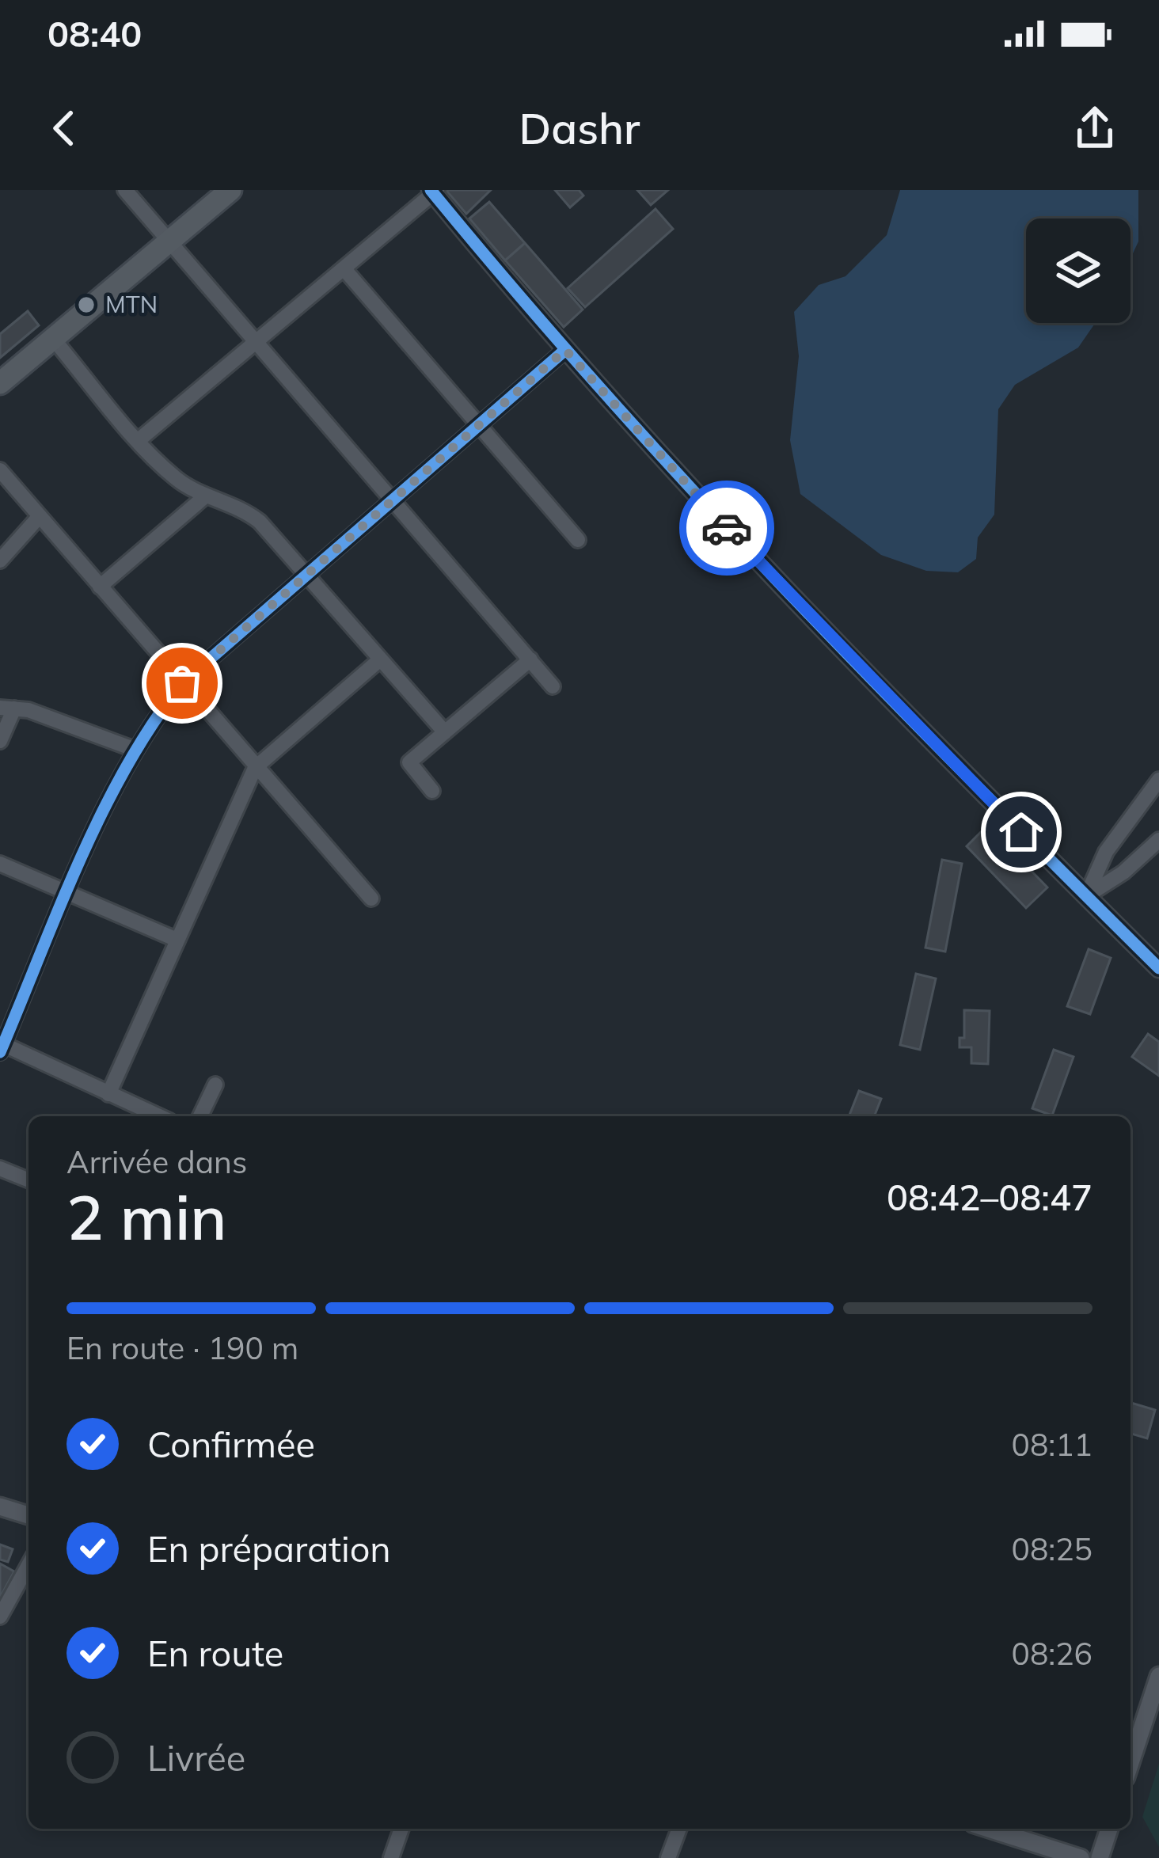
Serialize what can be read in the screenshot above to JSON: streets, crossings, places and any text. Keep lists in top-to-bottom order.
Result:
{
  "places": ["MTN"],
  "page": {
    "status": "08:40",
    "header": "Dashr",
    "heading": ["2 min", "Arrivée dans", "08:42–08:47"],
    "bar": "En route · 190 m",
    "list": [
      ["Confirmée", "08:11"],
      ["En préparation", "08:25"],
      ["En route", "08:26"],
      "Livrée"
    ]
  }
}
